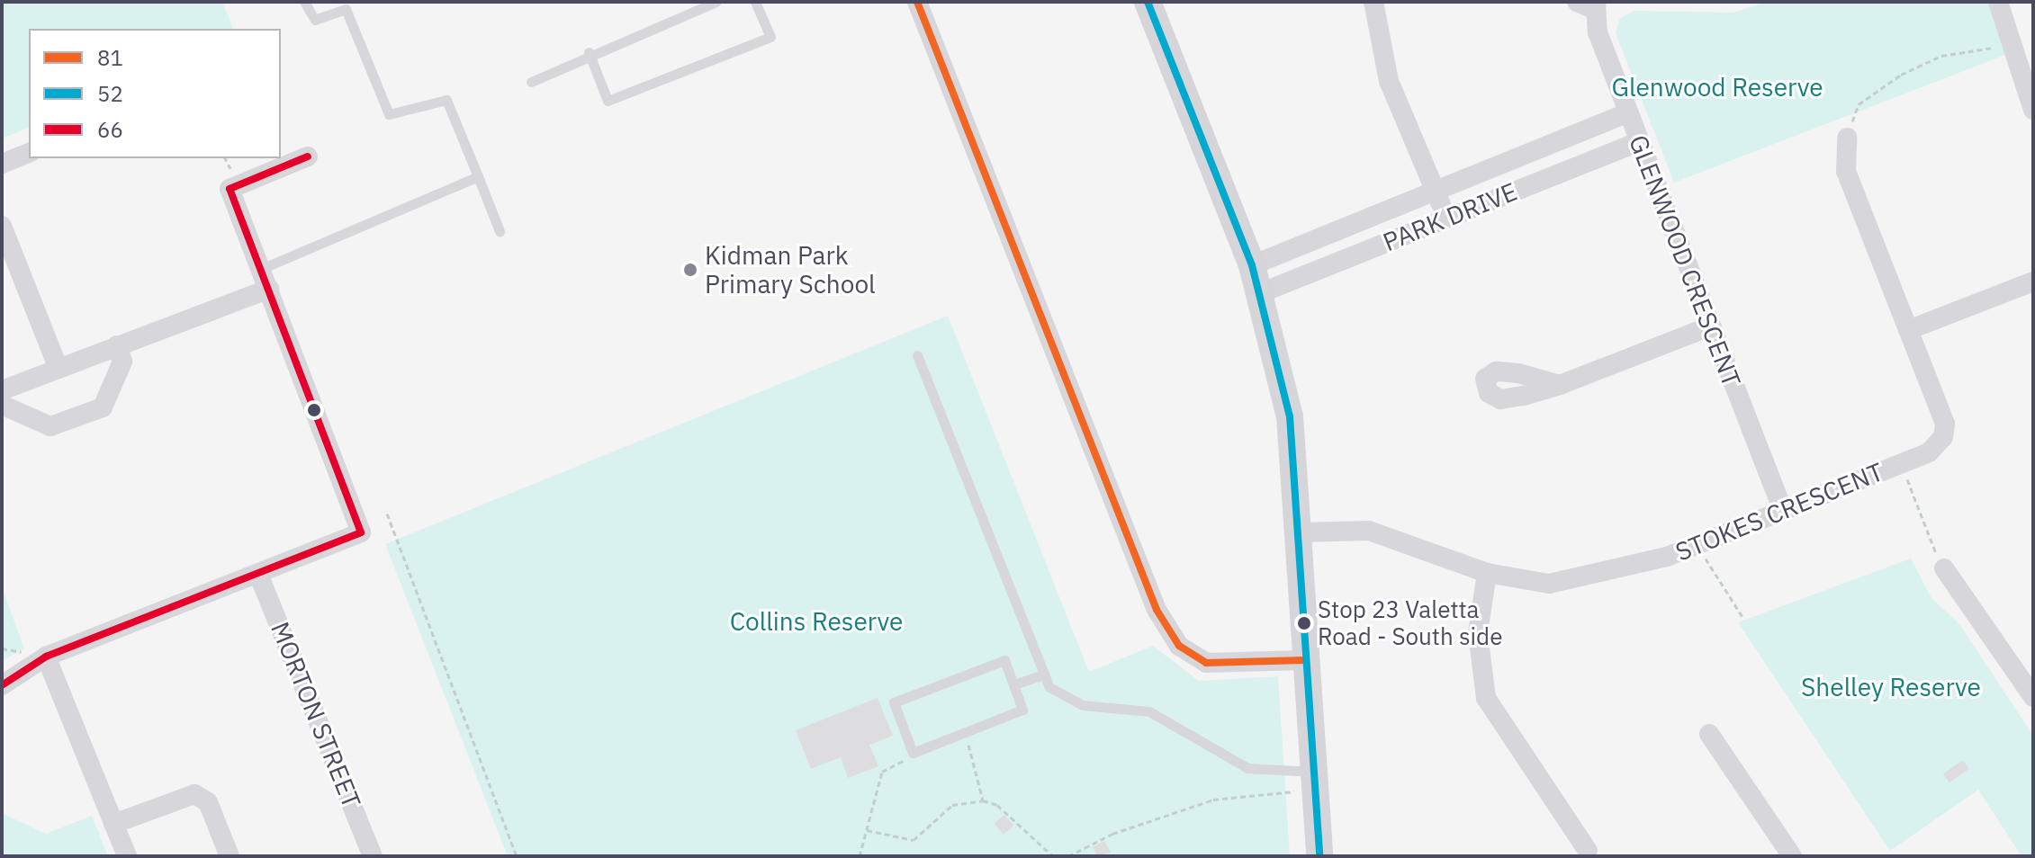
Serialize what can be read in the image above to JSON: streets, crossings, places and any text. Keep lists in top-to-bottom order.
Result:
{
  "streets": {
    "street": [
      "PARK DRIVE",
      "GLENWOOD CRESCENT",
      "STOKES CRESCENT",
      "MORTON STREET"
    ]
  },
  "crossings": [
    ["PARK DRIVE", "GLENWOOD CRESCENT"],
    ["GLENWOOD CRESCENT", "STOKES CRESCENT"]
  ],
  "parks": ["Glenwood Reserve", "Collins Reserve", "Shelley Reserve"],
  "places": ["Kidman Park Primary School", "Stop 23 Valetta Road - South side"],
  "lines": ["transit line 81", "transit line 52", "transit line 66"],
  "legend": ["81", "52", "66"]
}
